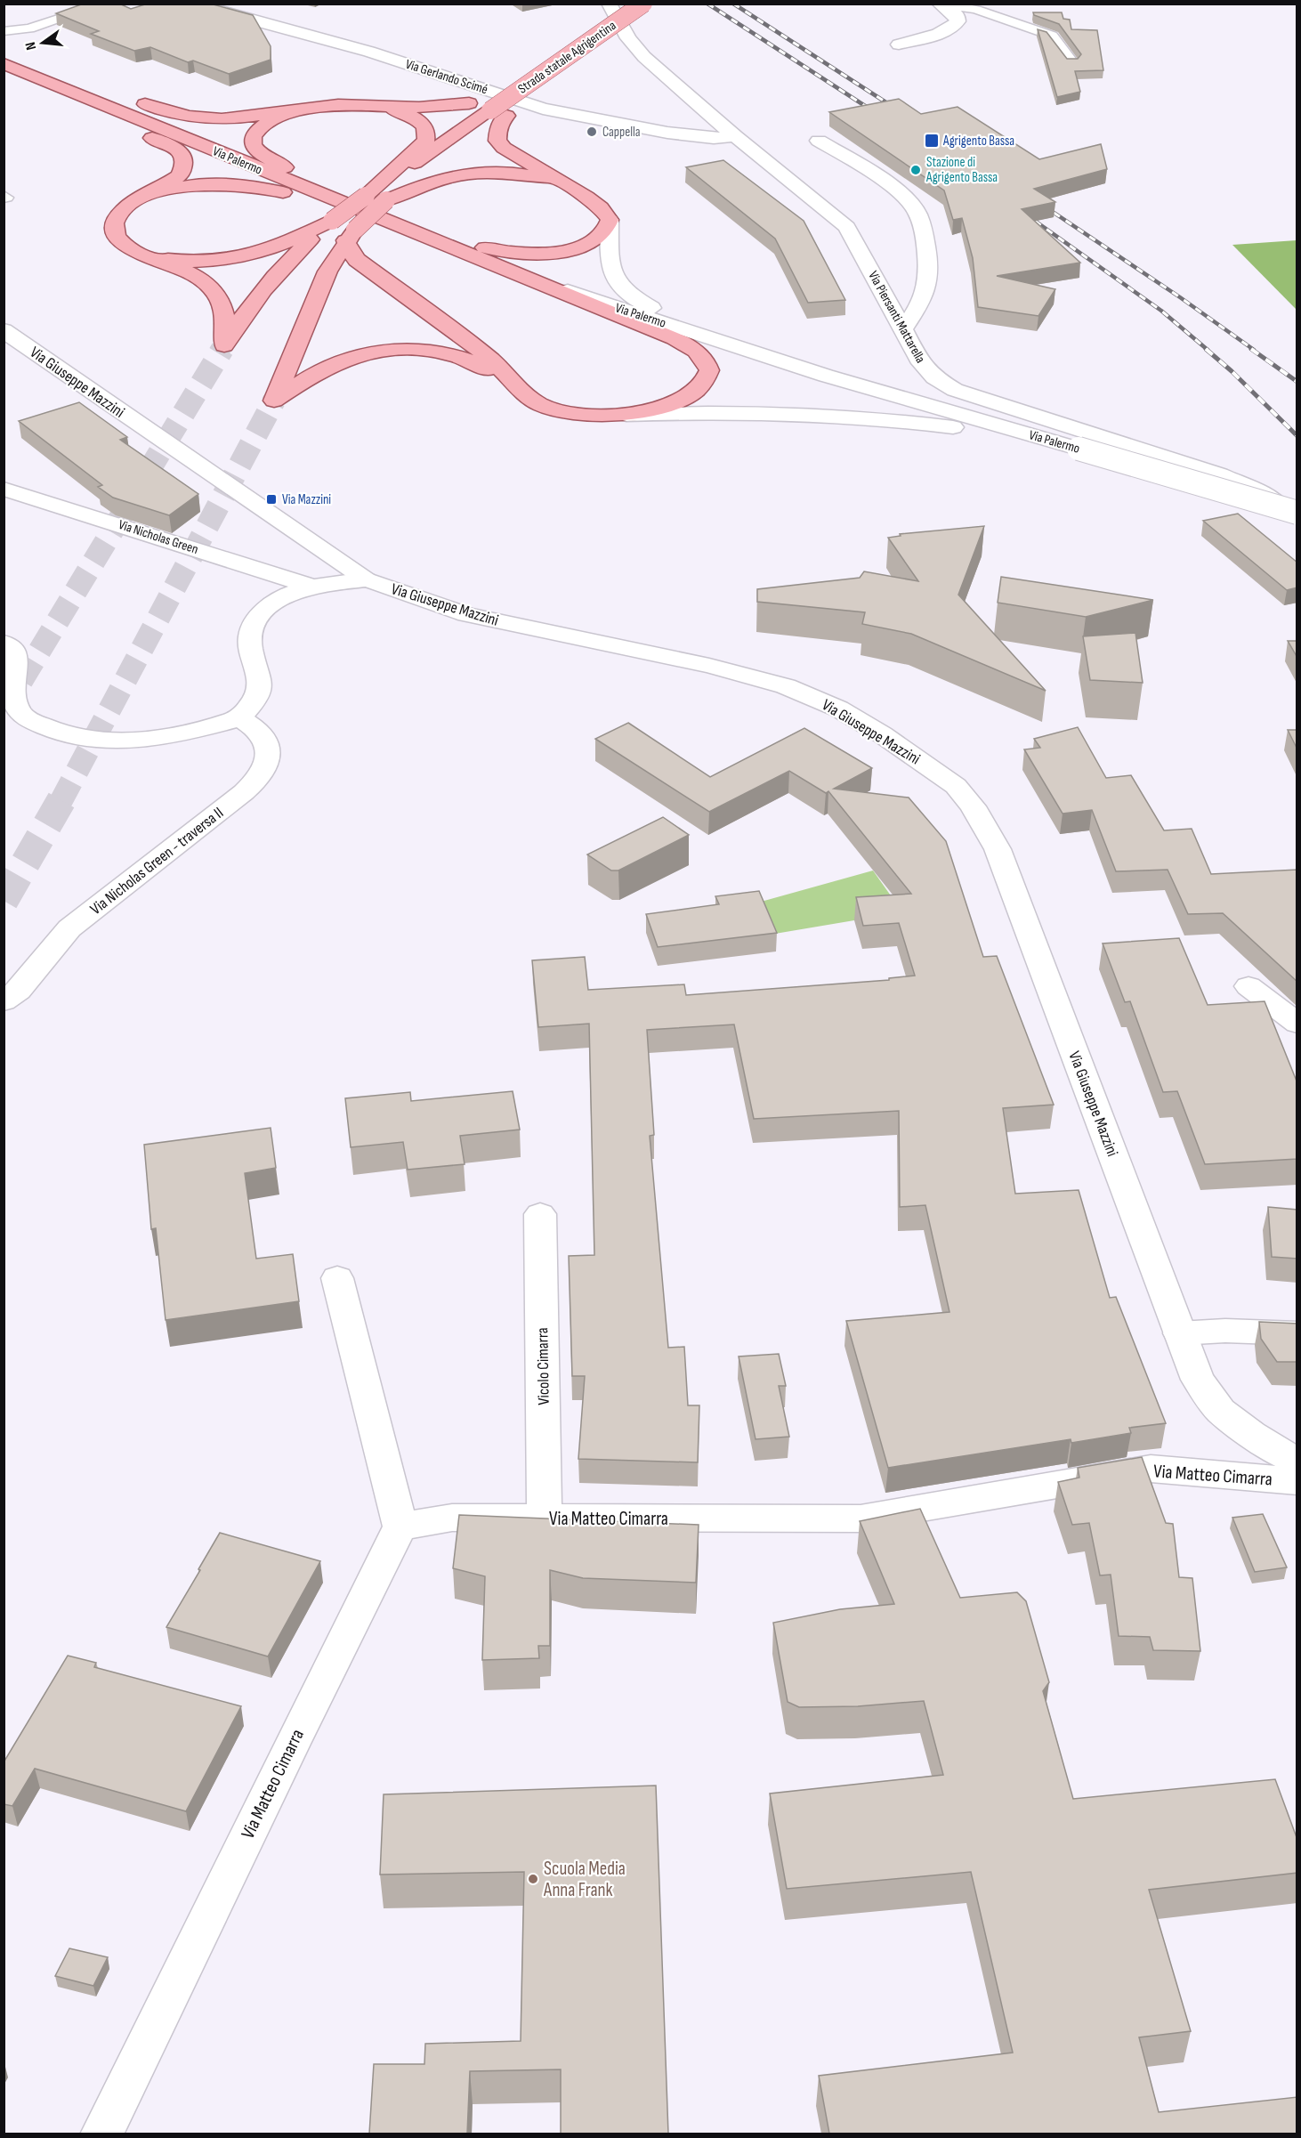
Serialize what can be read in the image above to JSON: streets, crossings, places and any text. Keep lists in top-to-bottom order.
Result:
{
  "streets": {
    "main road": ["Strada statale Agrigentina", "Via Palermo"],
    "street": [
      "Via Gerlando Scimé",
      "Via Piersanti Mattarella",
      "Via Giuseppe Mazzini",
      "Via Nicholas Green",
      "Via Nicholas Green - traversa II",
      "Vicolo Cimarra",
      "Via Matteo Cimarra"
    ]
  },
  "crossings": [
    ["Via Gerlando Scimé", "Via Piersanti Mattarella"],
    ["Vicolo Cimarra", "Via Matteo Cimarra"]
  ],
  "places": {
    "other": ["Cappella", "Stazione di Agrigento Bassa", "Scuola Media Anna Frank"],
    "transit": ["Agrigento Bassa", "Via Mazzini"]
  },
  "north": "left"
}
